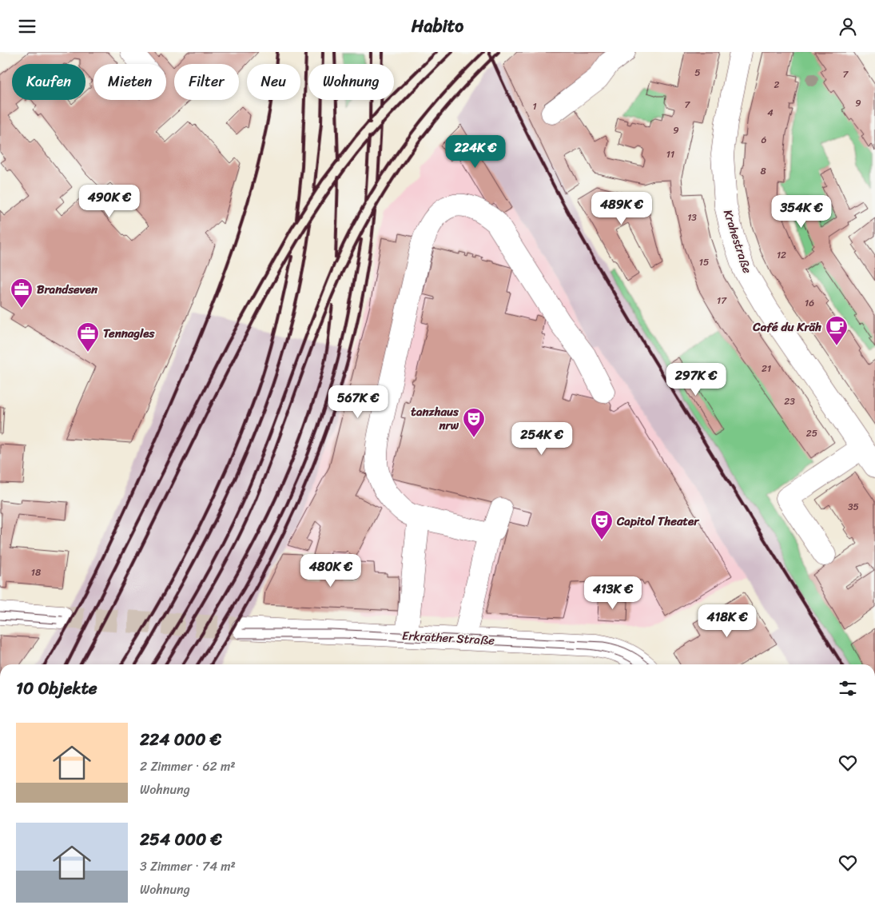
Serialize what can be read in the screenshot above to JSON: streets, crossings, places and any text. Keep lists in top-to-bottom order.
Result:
{
  "streets": {
    "street": ["Krahestraße", "Erkrather Straße"]
  },
  "places": {
    "office": ["Brandseven", "Tennagles"],
    "cafe": ["Café du Kräh"],
    "theatre": ["tanzhaus nrw", "Capitol Theater"]
  },
  "house_numbers": [
    "5",
    "7",
    "2",
    "9",
    "7",
    "1",
    "4",
    "9",
    "6",
    "11",
    "8",
    "13",
    "12",
    "15",
    "17",
    "16",
    "21",
    "23",
    "25",
    "35",
    "18"
  ],
  "page": {
    "header": "Habito",
    "chip": [
      "Kaufen",
      "Mieten",
      "Filter",
      "Neu",
      "Wohnung"
    ],
    "price": [
      "224K €",
      "490K €",
      "489K €",
      "354K €",
      "297K €",
      "567K €",
      "254K €",
      "480K €",
      "413K €",
      "418K €"
    ],
    "heading": "10 Objekte",
    "list": [
      {
        "name": "224 000 €",
        "note": "2 Zimmer · 62 m² · Wohnung"
      },
      {
        "name": "254 000 €",
        "note": "3 Zimmer · 74 m² · Wohnung"
      }
    ]
  }
}
